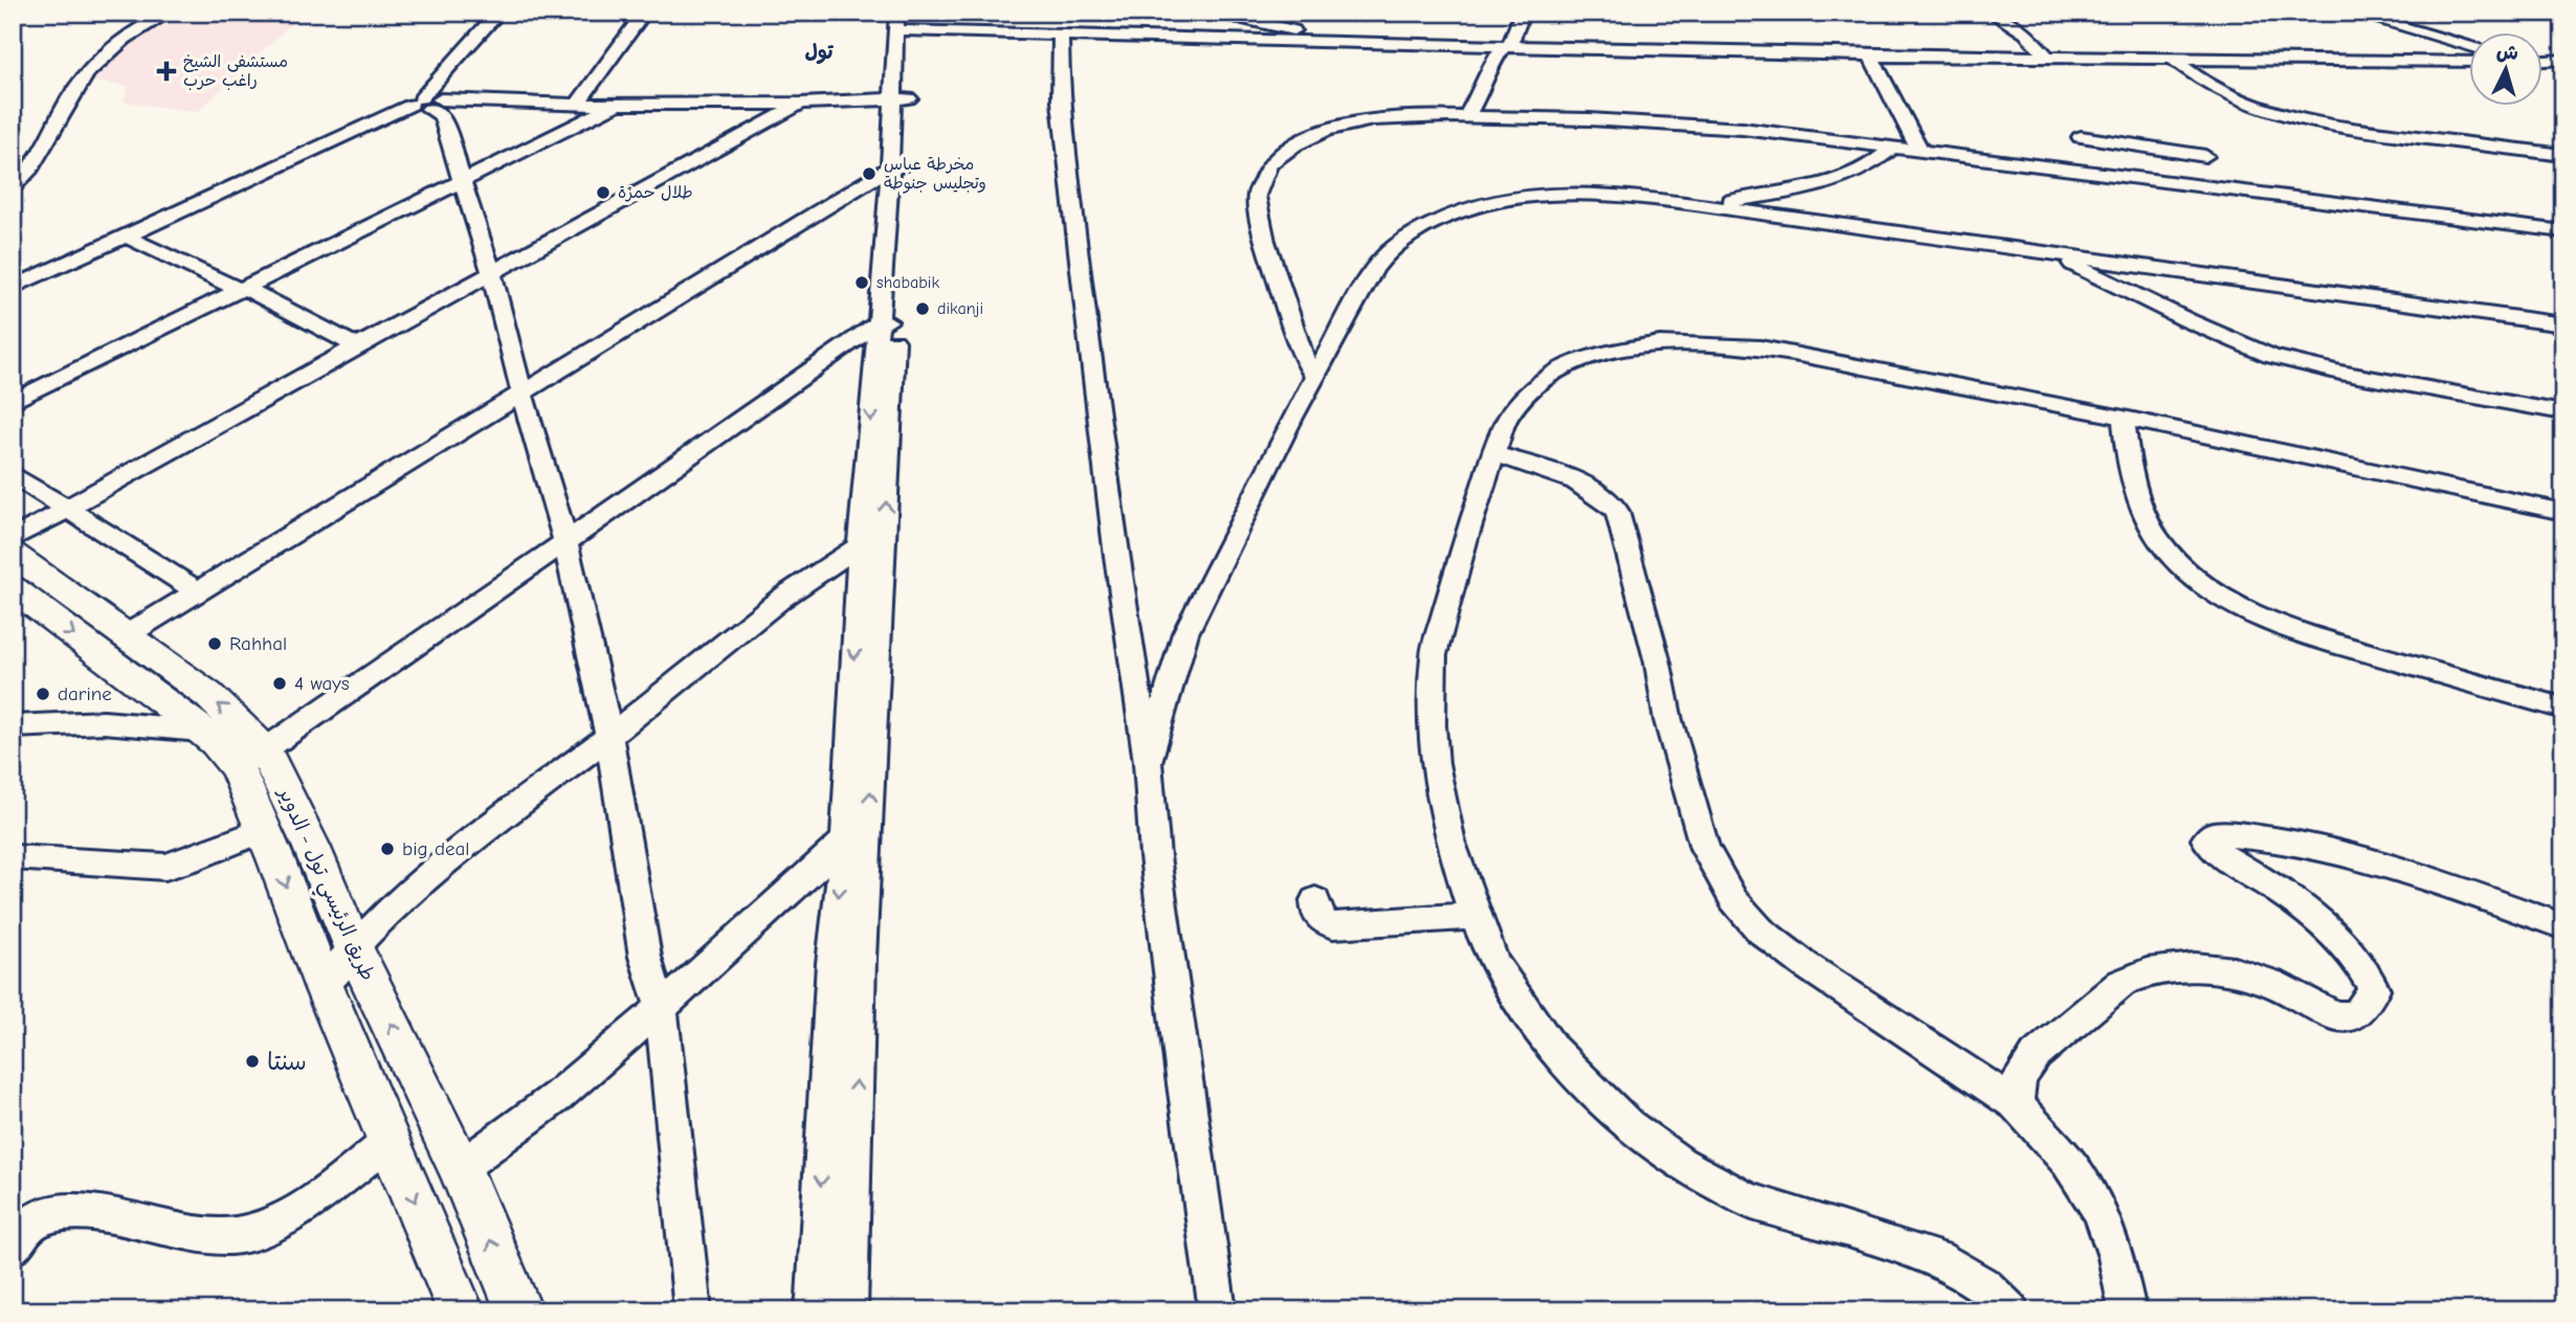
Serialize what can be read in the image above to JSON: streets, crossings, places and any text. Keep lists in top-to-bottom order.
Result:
{
  "streets": {
    "main road": ["طريق الرئيسي تول - الدوير"]
  },
  "districts": ["تول"],
  "places": {
    "health": ["مستشفى الشيخ راغب حرب"],
    "other": [
      "مخرطة عباس وتجليس جنوطة",
      "طلال حمزة",
      "shababik",
      "dikanji",
      "Rahhal",
      "4 ways",
      "darine",
      "big deal",
      "سنتا"
    ]
  },
  "north": "top"
}
